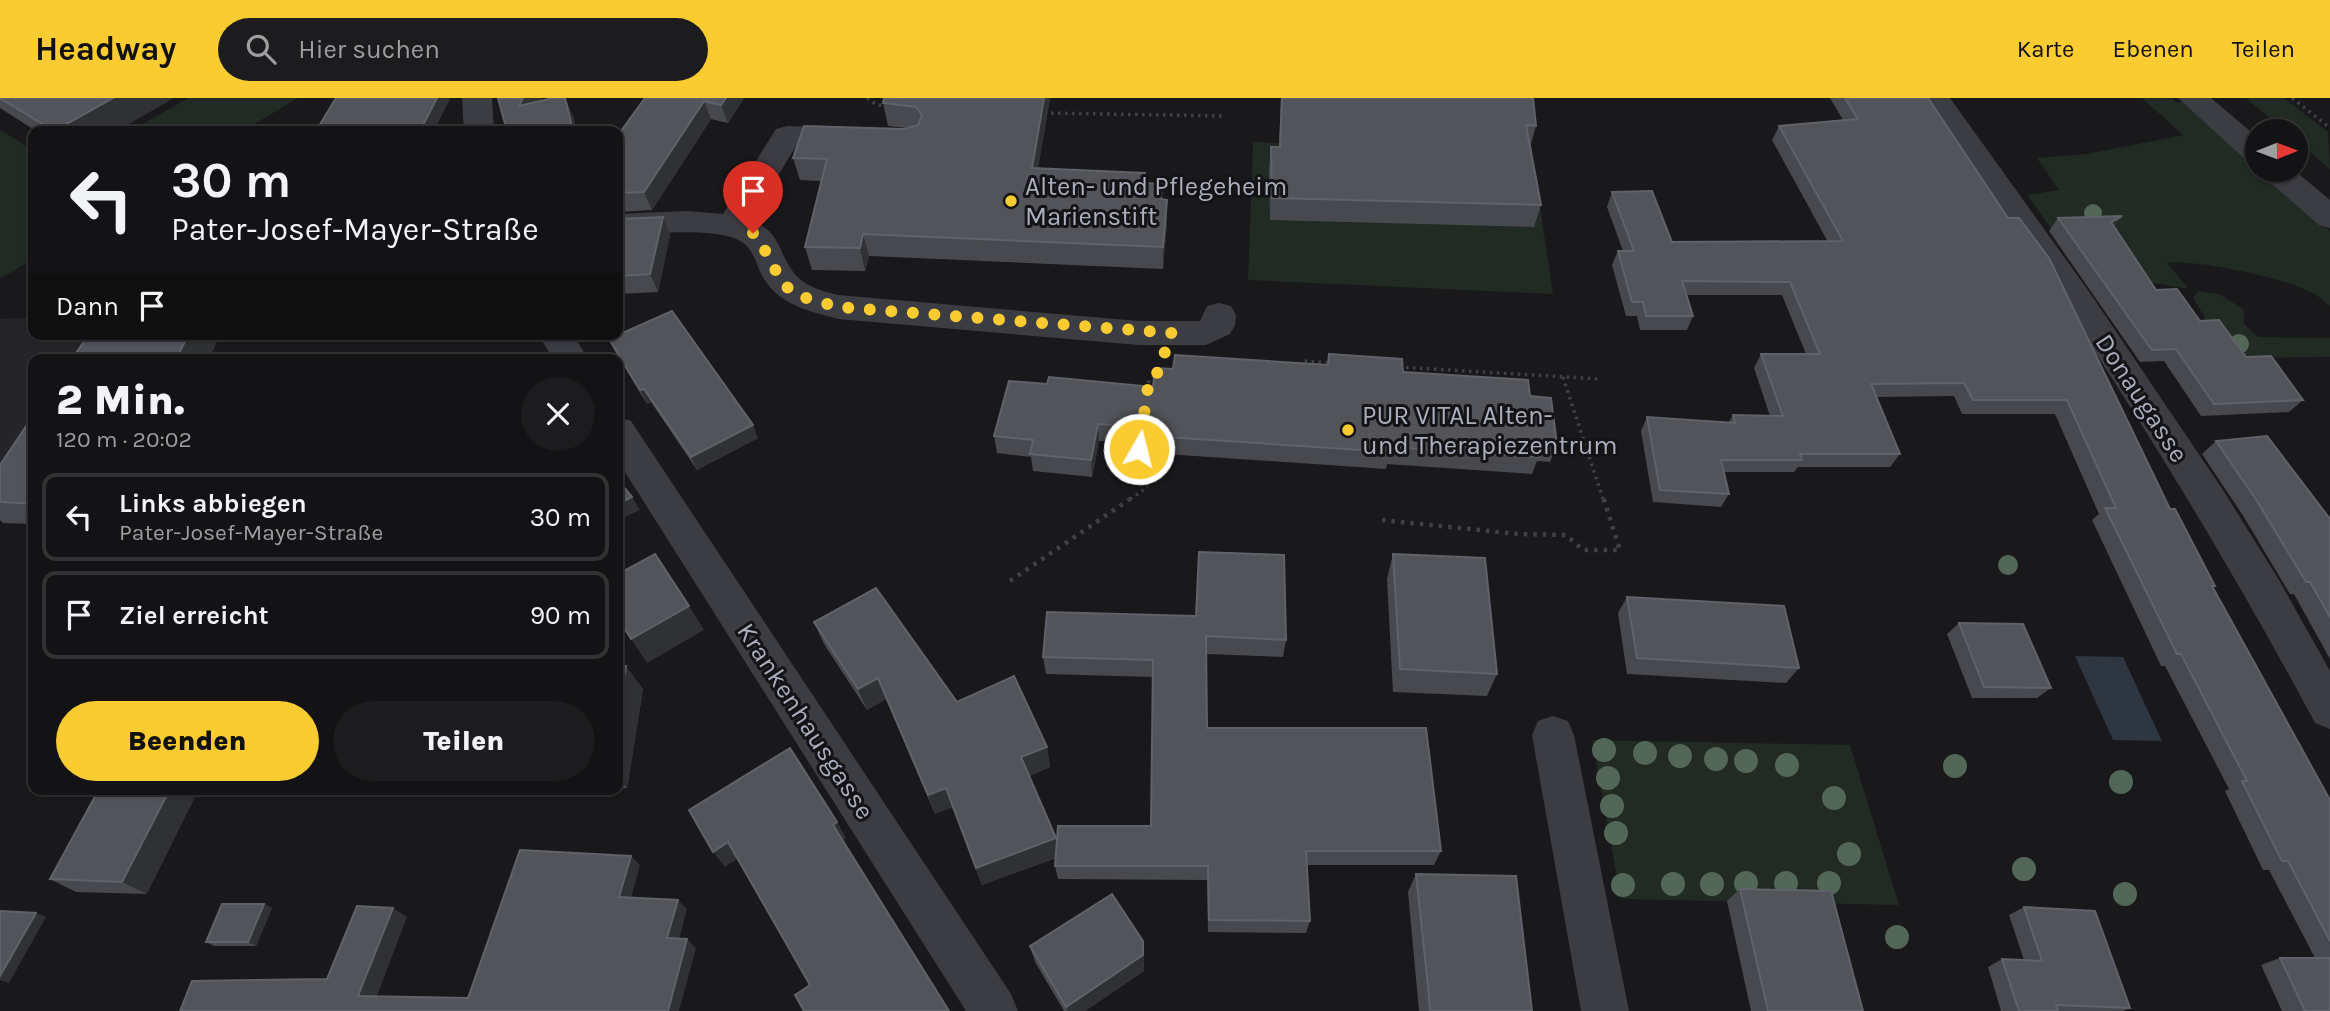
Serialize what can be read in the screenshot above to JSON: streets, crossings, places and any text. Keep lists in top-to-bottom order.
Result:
{
  "streets": {
    "street": ["Donaugasse", "Krankenhausgasse"]
  },
  "places": ["Alten- und Pflegeheim Marienstift", "PUR VITAL Alten- und Therapiezentrum"],
  "north": "right",
  "page": {
    "header": "Headway",
    "search": "Hier suchen",
    "nav": ["Karte", "Ebenen", "Teilen"],
    "turn": ["30 m", "Pater-Josef-Mayer-Straße"],
    "then": "Dann",
    "heading": ["2 Min.", "120 m · 20:02"],
    "list": [
      {
        "name": "Links abbiegen",
        "note": "Pater-Josef-Mayer-Straße",
        "value": "30 m"
      },
      {
        "name": "Ziel erreicht",
        "value": "90 m"
      }
    ],
    "buttons": ["Beenden", "Teilen"]
  }
}
